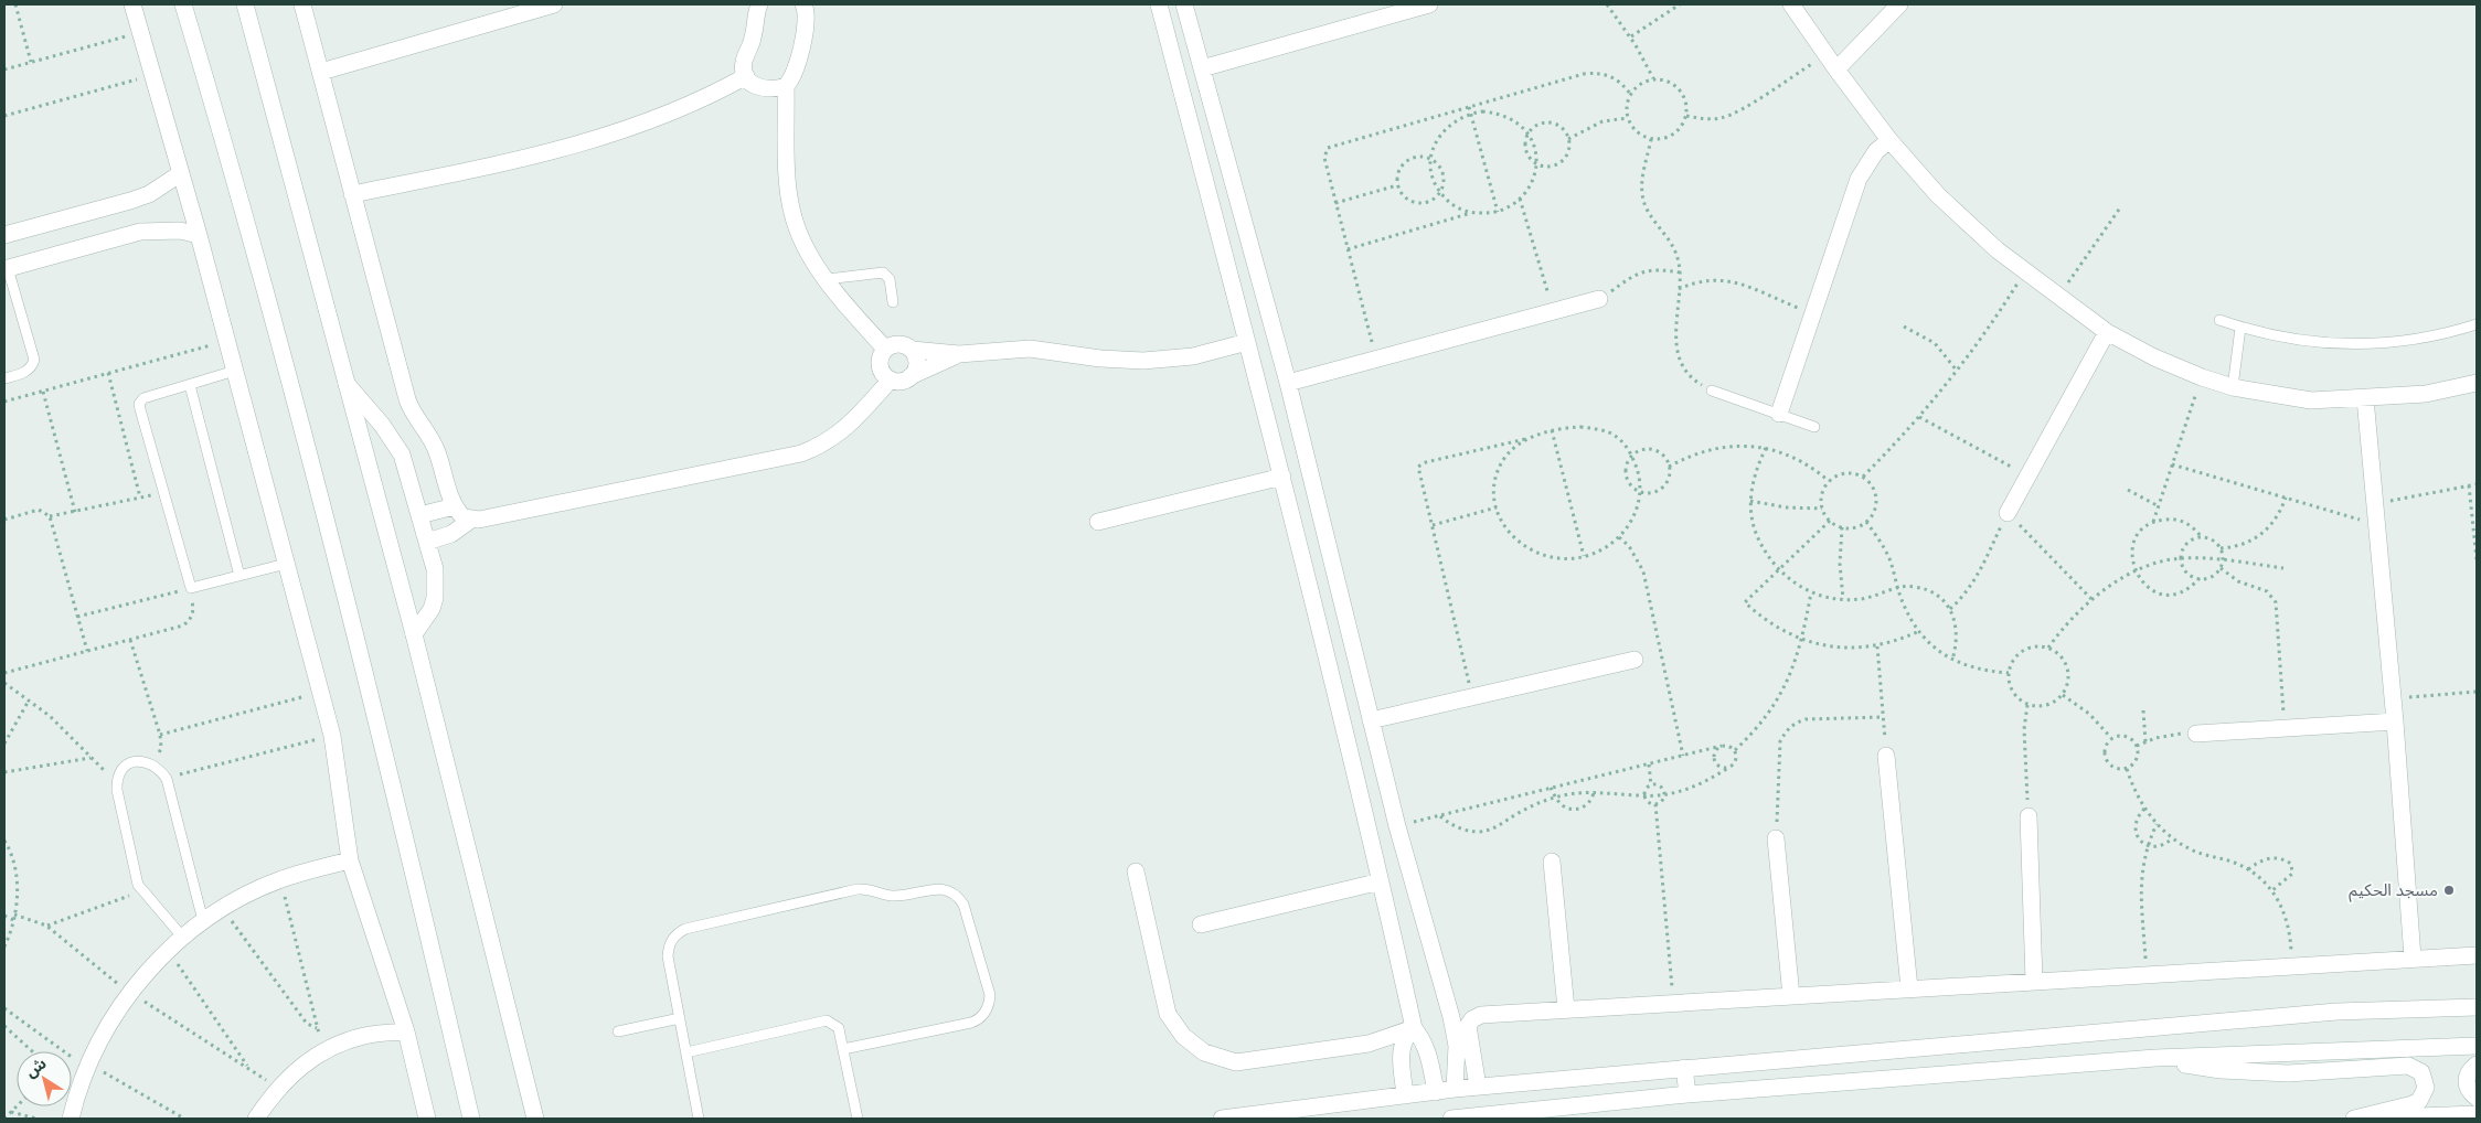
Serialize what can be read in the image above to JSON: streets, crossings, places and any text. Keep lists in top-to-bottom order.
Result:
{
  "places": ["مسجد الحكيم"],
  "north": "top left"
}
